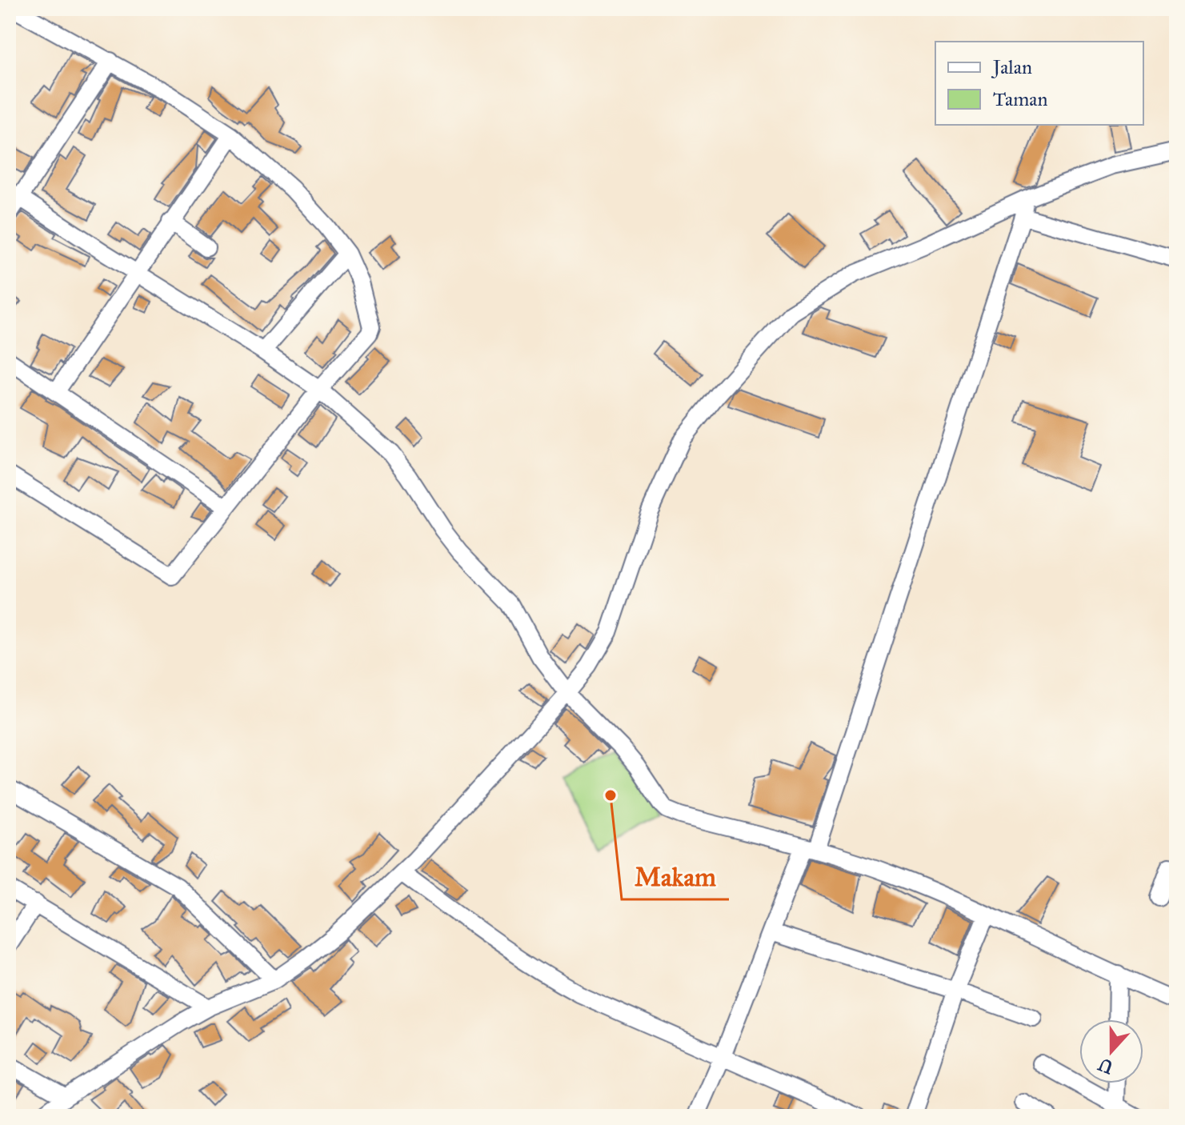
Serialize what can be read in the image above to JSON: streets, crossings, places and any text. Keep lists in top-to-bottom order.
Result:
{
  "places": ["Makam"],
  "legend": ["Jalan", "Taman"],
  "north": "bottom"
}
